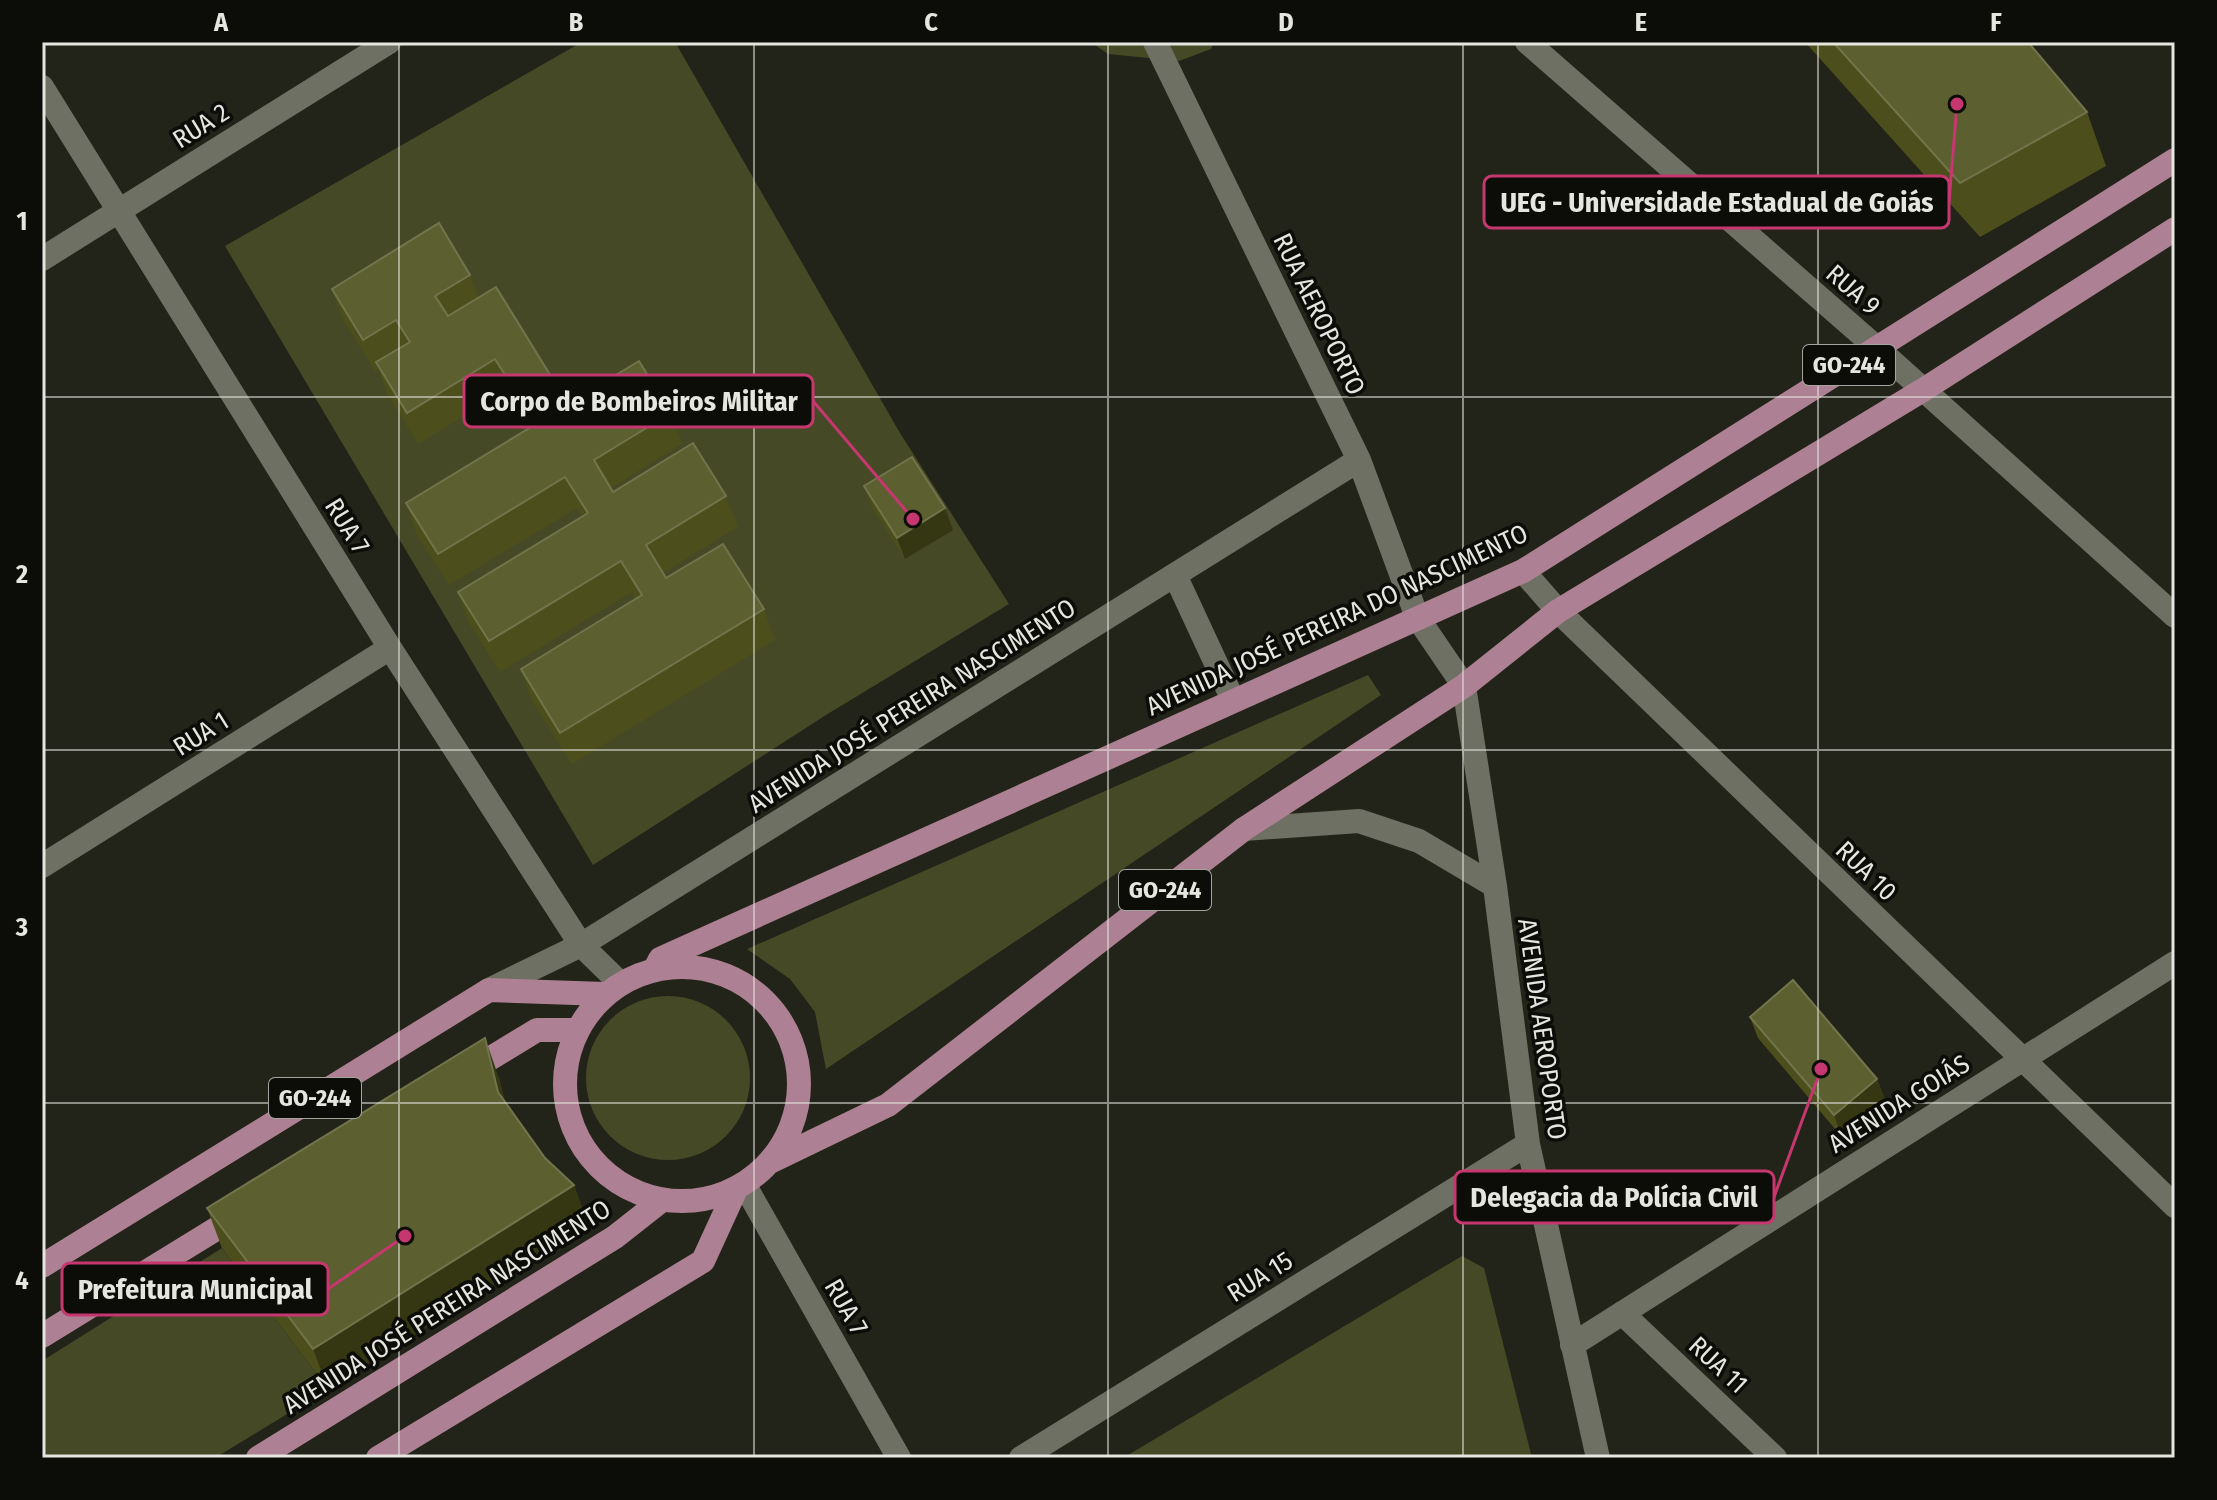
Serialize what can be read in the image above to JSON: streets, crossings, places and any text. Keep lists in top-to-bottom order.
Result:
{
  "streets": {
    "main road": ["GO-244", "AVENIDA JOSÉ PEREIRA DO NASCIMENTO", "AVENIDA JOSÉ PEREIRA NASCIMENTO"],
    "street": [
      "RUA 2",
      "RUA 9",
      "RUA AEROPORTO",
      "RUA 7",
      "RUA 1",
      "RUA 10",
      "AVENIDA AEROPORTO",
      "AVENIDA GOIÁS",
      "RUA 15",
      "RUA 11"
    ]
  },
  "crossings": [
    ["RUA 2", "RUA 7"],
    ["RUA 9", "AVENIDA JOSÉ PEREIRA DO NASCIMENTO"],
    ["RUA AEROPORTO", "AVENIDA JOSÉ PEREIRA DO NASCIMENTO"],
    ["RUA AEROPORTO", "AVENIDA JOSÉ PEREIRA NASCIMENTO"],
    ["RUA AEROPORTO", "AVENIDA AEROPORTO"],
    ["GO-244", "RUA 7"],
    ["GO-244", "AVENIDA JOSÉ PEREIRA DO NASCIMENTO"],
    ["GO-244", "AVENIDA JOSÉ PEREIRA NASCIMENTO"],
    ["RUA 7", "AVENIDA JOSÉ PEREIRA DO NASCIMENTO"],
    ["RUA 7", "AVENIDA JOSÉ PEREIRA NASCIMENTO"],
    ["RUA 7", "RUA 1"],
    ["AVENIDA JOSÉ PEREIRA DO NASCIMENTO", "AVENIDA JOSÉ PEREIRA NASCIMENTO"],
    ["AVENIDA JOSÉ PEREIRA DO NASCIMENTO", "RUA 10"],
    ["AVENIDA JOSÉ PEREIRA DO NASCIMENTO", "AVENIDA AEROPORTO"],
    ["RUA 10", "AVENIDA GOIÁS"],
    ["AVENIDA AEROPORTO", "AVENIDA GOIÁS"],
    ["AVENIDA AEROPORTO", "RUA 15"],
    ["AVENIDA GOIÁS", "RUA 11"]
  ],
  "places": [
    "UEG - Universidade Estadual de Goiás",
    "Corpo de Bombeiros Militar",
    "Delegacia da Polícia Civil",
    "Prefeitura Municipal"
  ],
  "grid": {
    "columns": [
      "A",
      "B",
      "C",
      "D",
      "E",
      "F"
    ],
    "rows": [
      "1",
      "2",
      "3",
      "4"
    ]
  }
}
